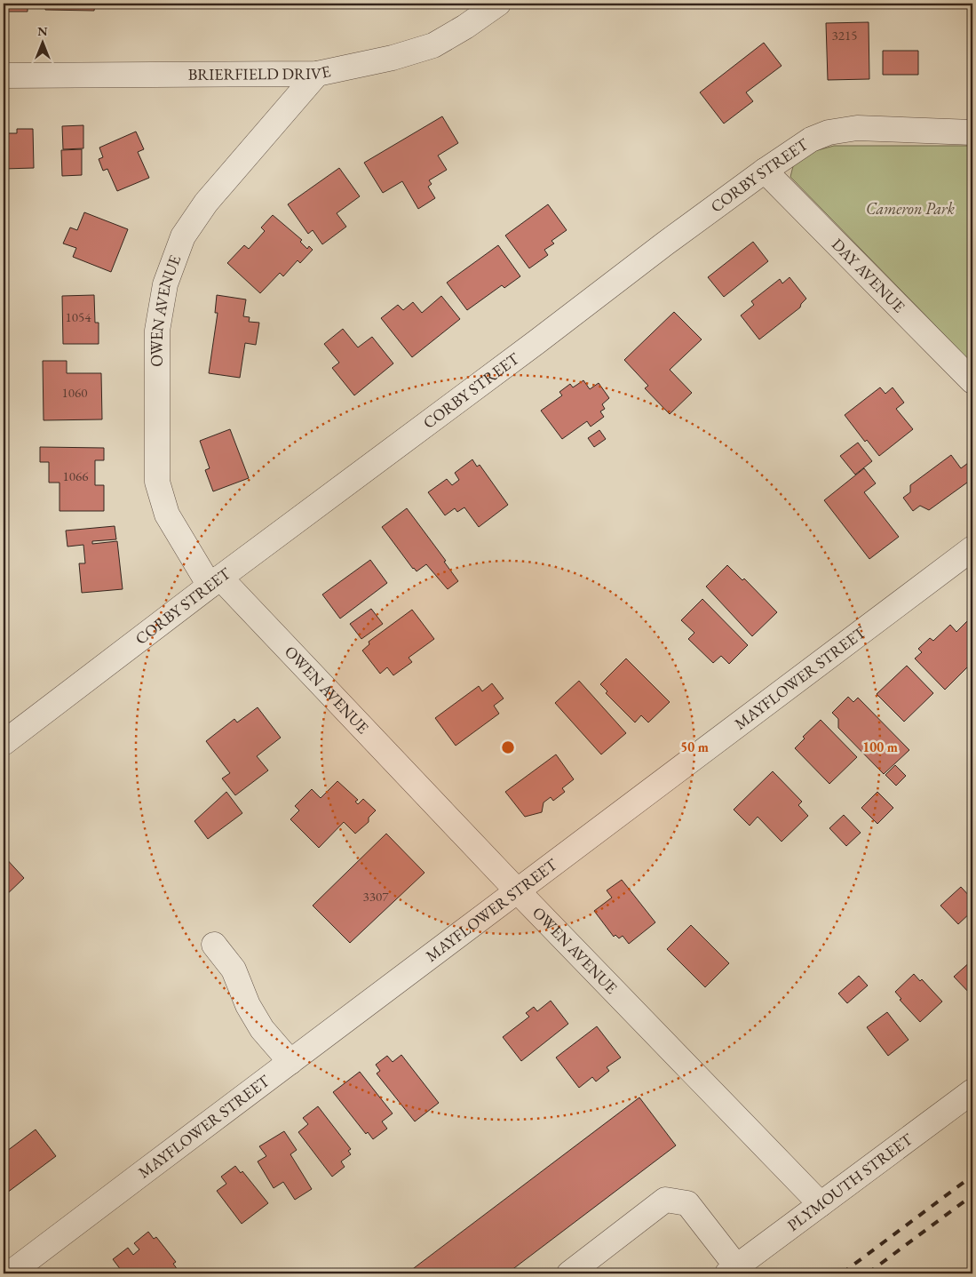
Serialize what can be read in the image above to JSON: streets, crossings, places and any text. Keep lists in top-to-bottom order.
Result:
{
  "streets": {
    "street": [
      "BRIERFIELD DRIVE",
      "CORBY STREET",
      "DAY AVENUE",
      "OWEN AVENUE",
      "MAYFLOWER STREET",
      "PLYMOUTH STREET"
    ]
  },
  "crossings": [
    ["BRIERFIELD DRIVE", "OWEN AVENUE"],
    ["CORBY STREET", "DAY AVENUE"],
    ["CORBY STREET", "OWEN AVENUE"],
    ["OWEN AVENUE", "MAYFLOWER STREET"],
    ["OWEN AVENUE", "PLYMOUTH STREET"]
  ],
  "parks": ["Cameron Park"],
  "house_numbers": [
    "3215",
    "1054",
    "1060",
    "1066",
    "3307"
  ],
  "north": "top",
  "rings": ["50 m", "100 m"]
}
